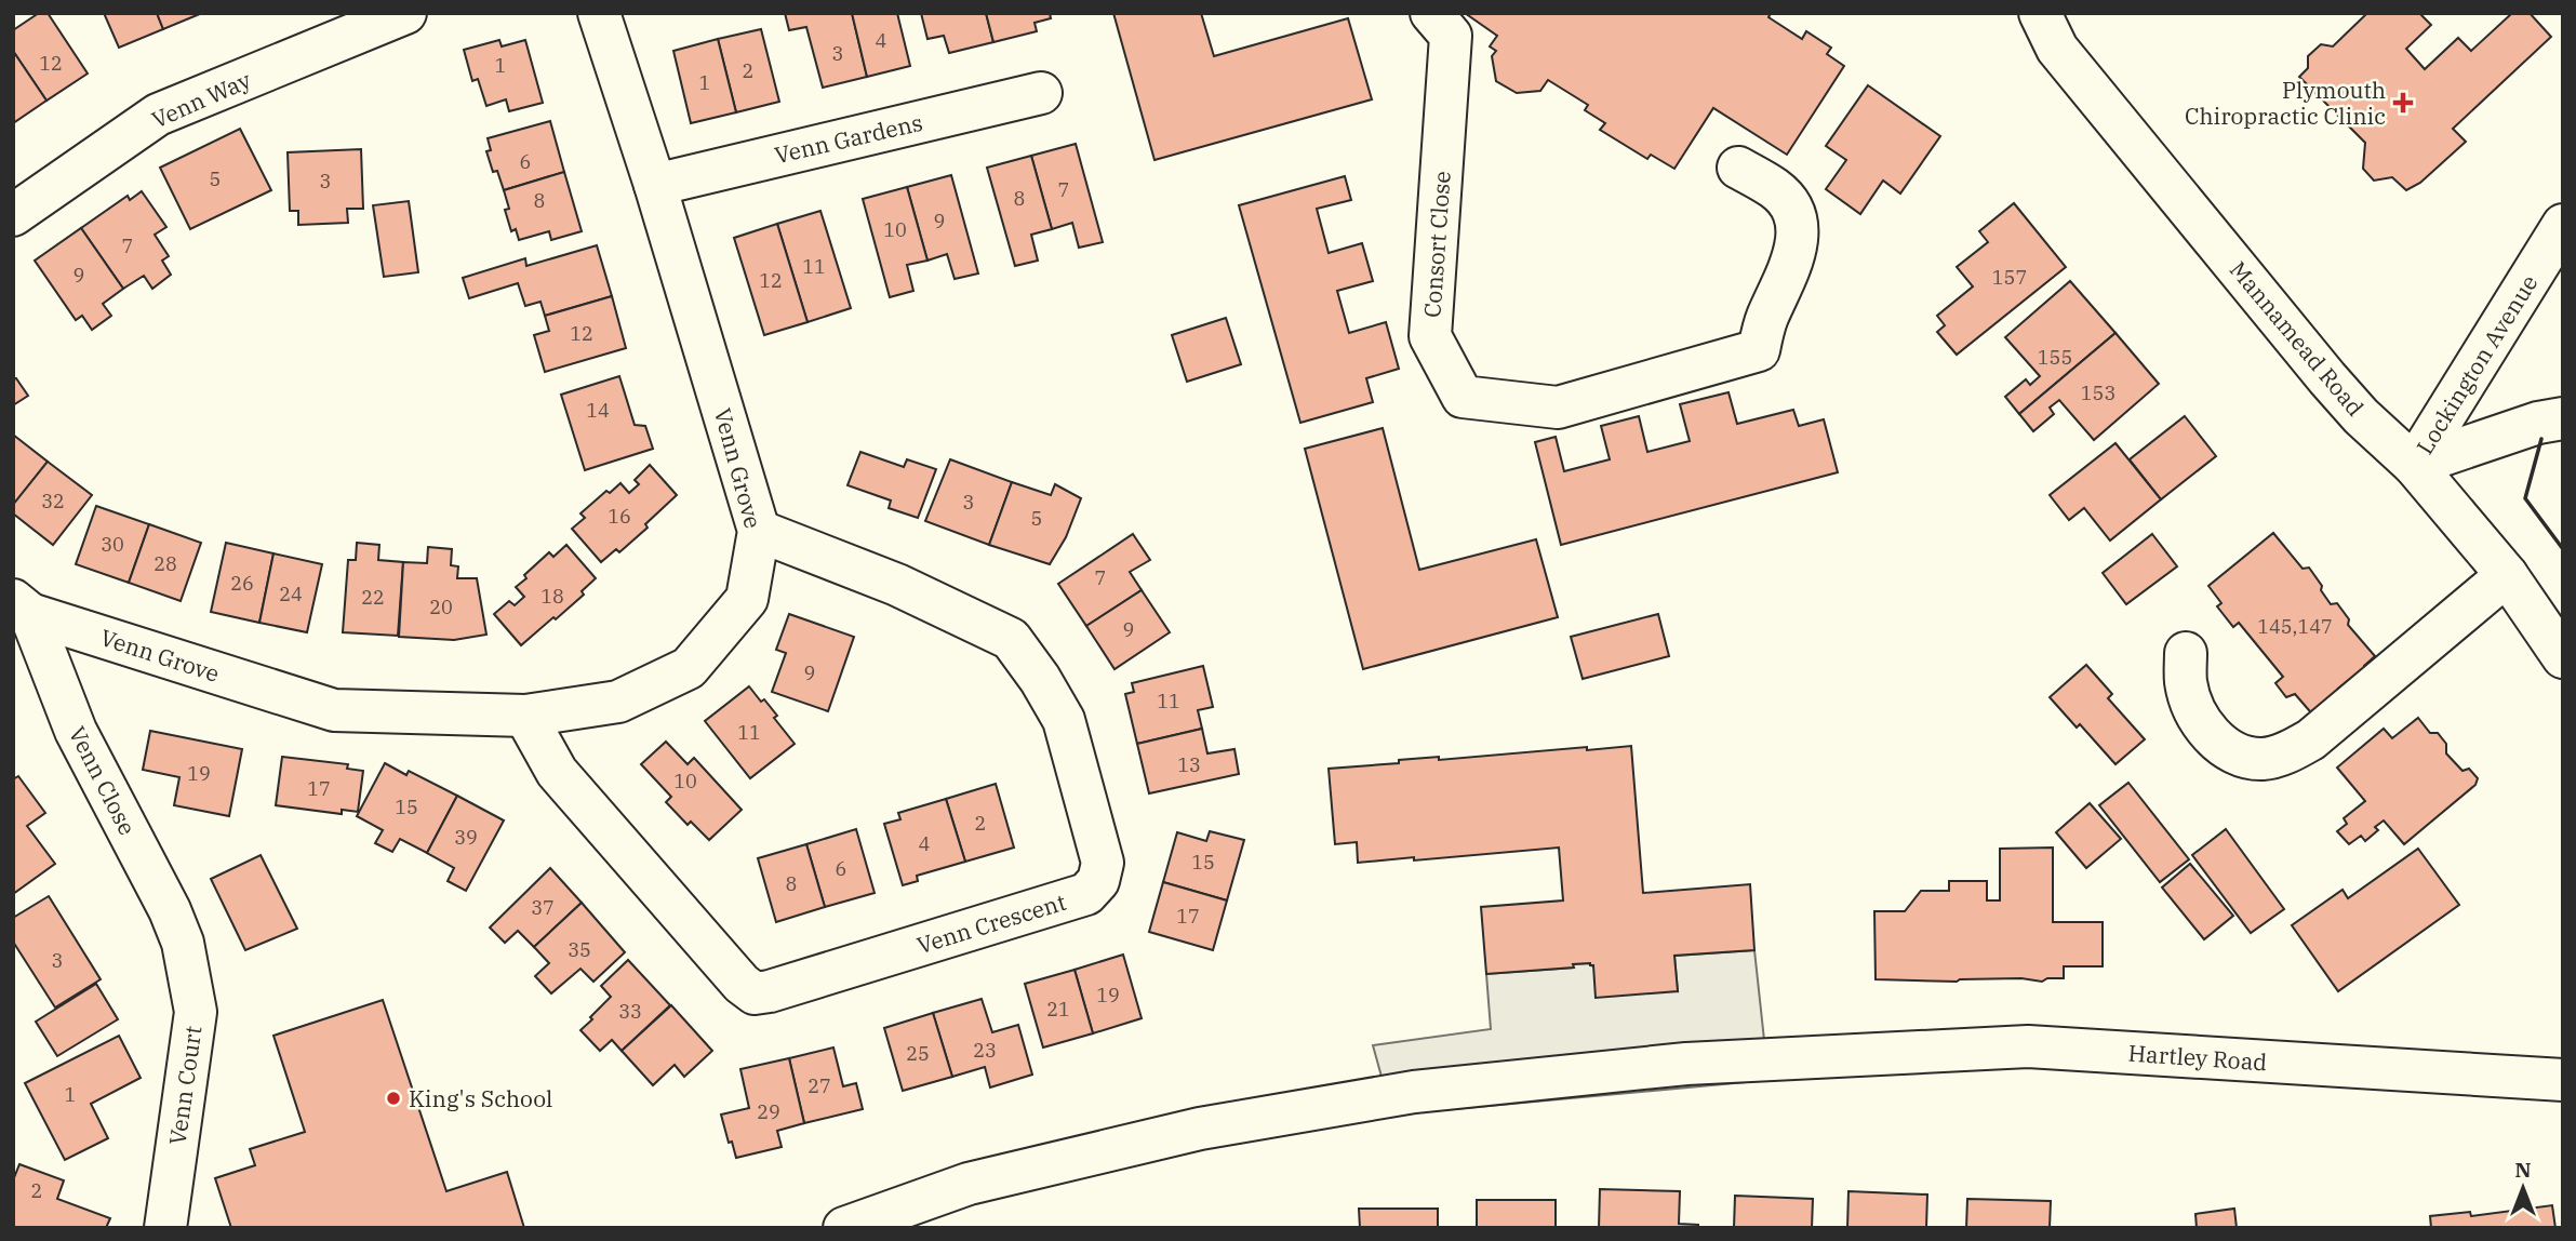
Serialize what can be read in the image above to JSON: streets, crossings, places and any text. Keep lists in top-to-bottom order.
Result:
{
  "streets": {
    "street": [
      "Venn Way",
      "Venn Gardens",
      "Consort Close",
      "Mannamead Road",
      "Lockington Avenue",
      "Venn Grove",
      "Venn Close",
      "Venn Crescent",
      "Hartley Road",
      "Venn Court"
    ]
  },
  "crossings": [
    ["Venn Gardens", "Venn Grove"],
    ["Mannamead Road", "Lockington Avenue"],
    ["Venn Grove", "Venn Close"],
    ["Venn Grove", "Venn Crescent"],
    ["Venn Close", "Venn Court"]
  ],
  "places": {
    "health": ["Plymouth Chiropractic Clinic"],
    "other": ["King's School"]
  },
  "house_numbers": [
    "4",
    "3",
    "12",
    "1",
    "2",
    "1",
    "6",
    "5",
    "3",
    "7",
    "8",
    "8",
    "9",
    "10",
    "7",
    "11",
    "9",
    "157",
    "12",
    "12",
    "155",
    "153",
    "14",
    "32",
    "3",
    "16",
    "5",
    "30",
    "28",
    "7",
    "26",
    "24",
    "18",
    "22",
    "20",
    "145,147",
    "9",
    "9",
    "11",
    "11",
    "13",
    "19",
    "10",
    "17",
    "15",
    "2",
    "39",
    "4",
    "15",
    "6",
    "8",
    "37",
    "17",
    "35",
    "3",
    "19",
    "21",
    "33",
    "23",
    "25",
    "27",
    "1",
    "29",
    "2"
  ],
  "north": "top"
}
